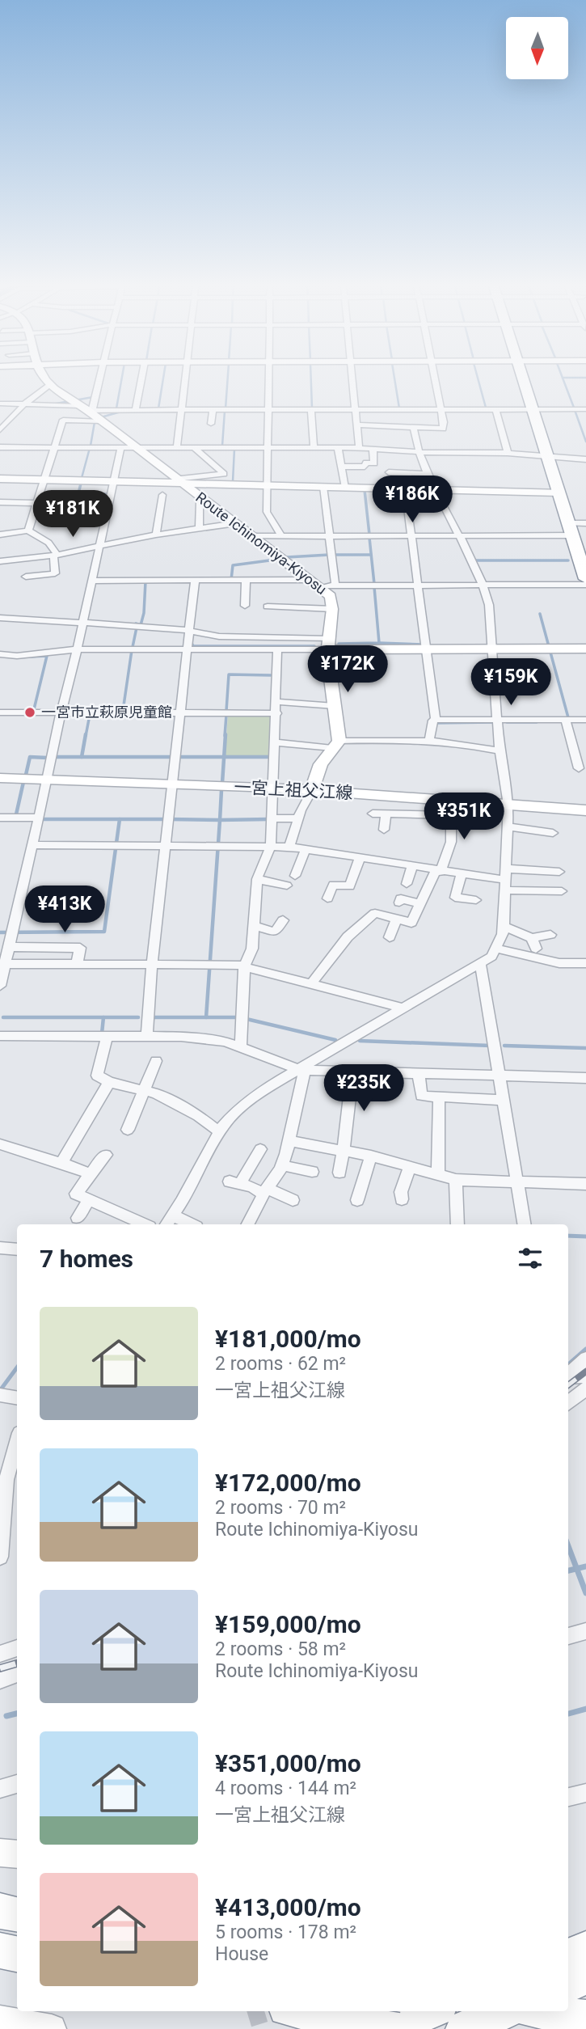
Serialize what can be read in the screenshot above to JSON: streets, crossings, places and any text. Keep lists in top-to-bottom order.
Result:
{
  "streets": {
    "main road": ["Route Ichinomiya-Kiyosu", "一宮上祖父江線"]
  },
  "places": ["一宮市立萩原児童館"],
  "north": "bottom",
  "page": {
    "price": [
      "¥186K",
      "¥181K",
      "¥172K",
      "¥159K",
      "¥351K",
      "¥413K",
      "¥235K"
    ],
    "heading": "7 homes",
    "list": [
      {
        "name": "¥181,000/mo",
        "note": "2 rooms · 62 m² · 一宮上祖父江線"
      },
      {
        "name": "¥172,000/mo",
        "note": "2 rooms · 70 m² · Route Ichinomiya-Kiyosu"
      },
      {
        "name": "¥159,000/mo",
        "note": "2 rooms · 58 m² · Route Ichinomiya-Kiyosu"
      },
      {
        "name": "¥351,000/mo",
        "note": "4 rooms · 144 m² · 一宮上祖父江線"
      },
      {
        "name": "¥413,000/mo",
        "note": "5 rooms · 178 m² · House"
      }
    ]
  }
}
